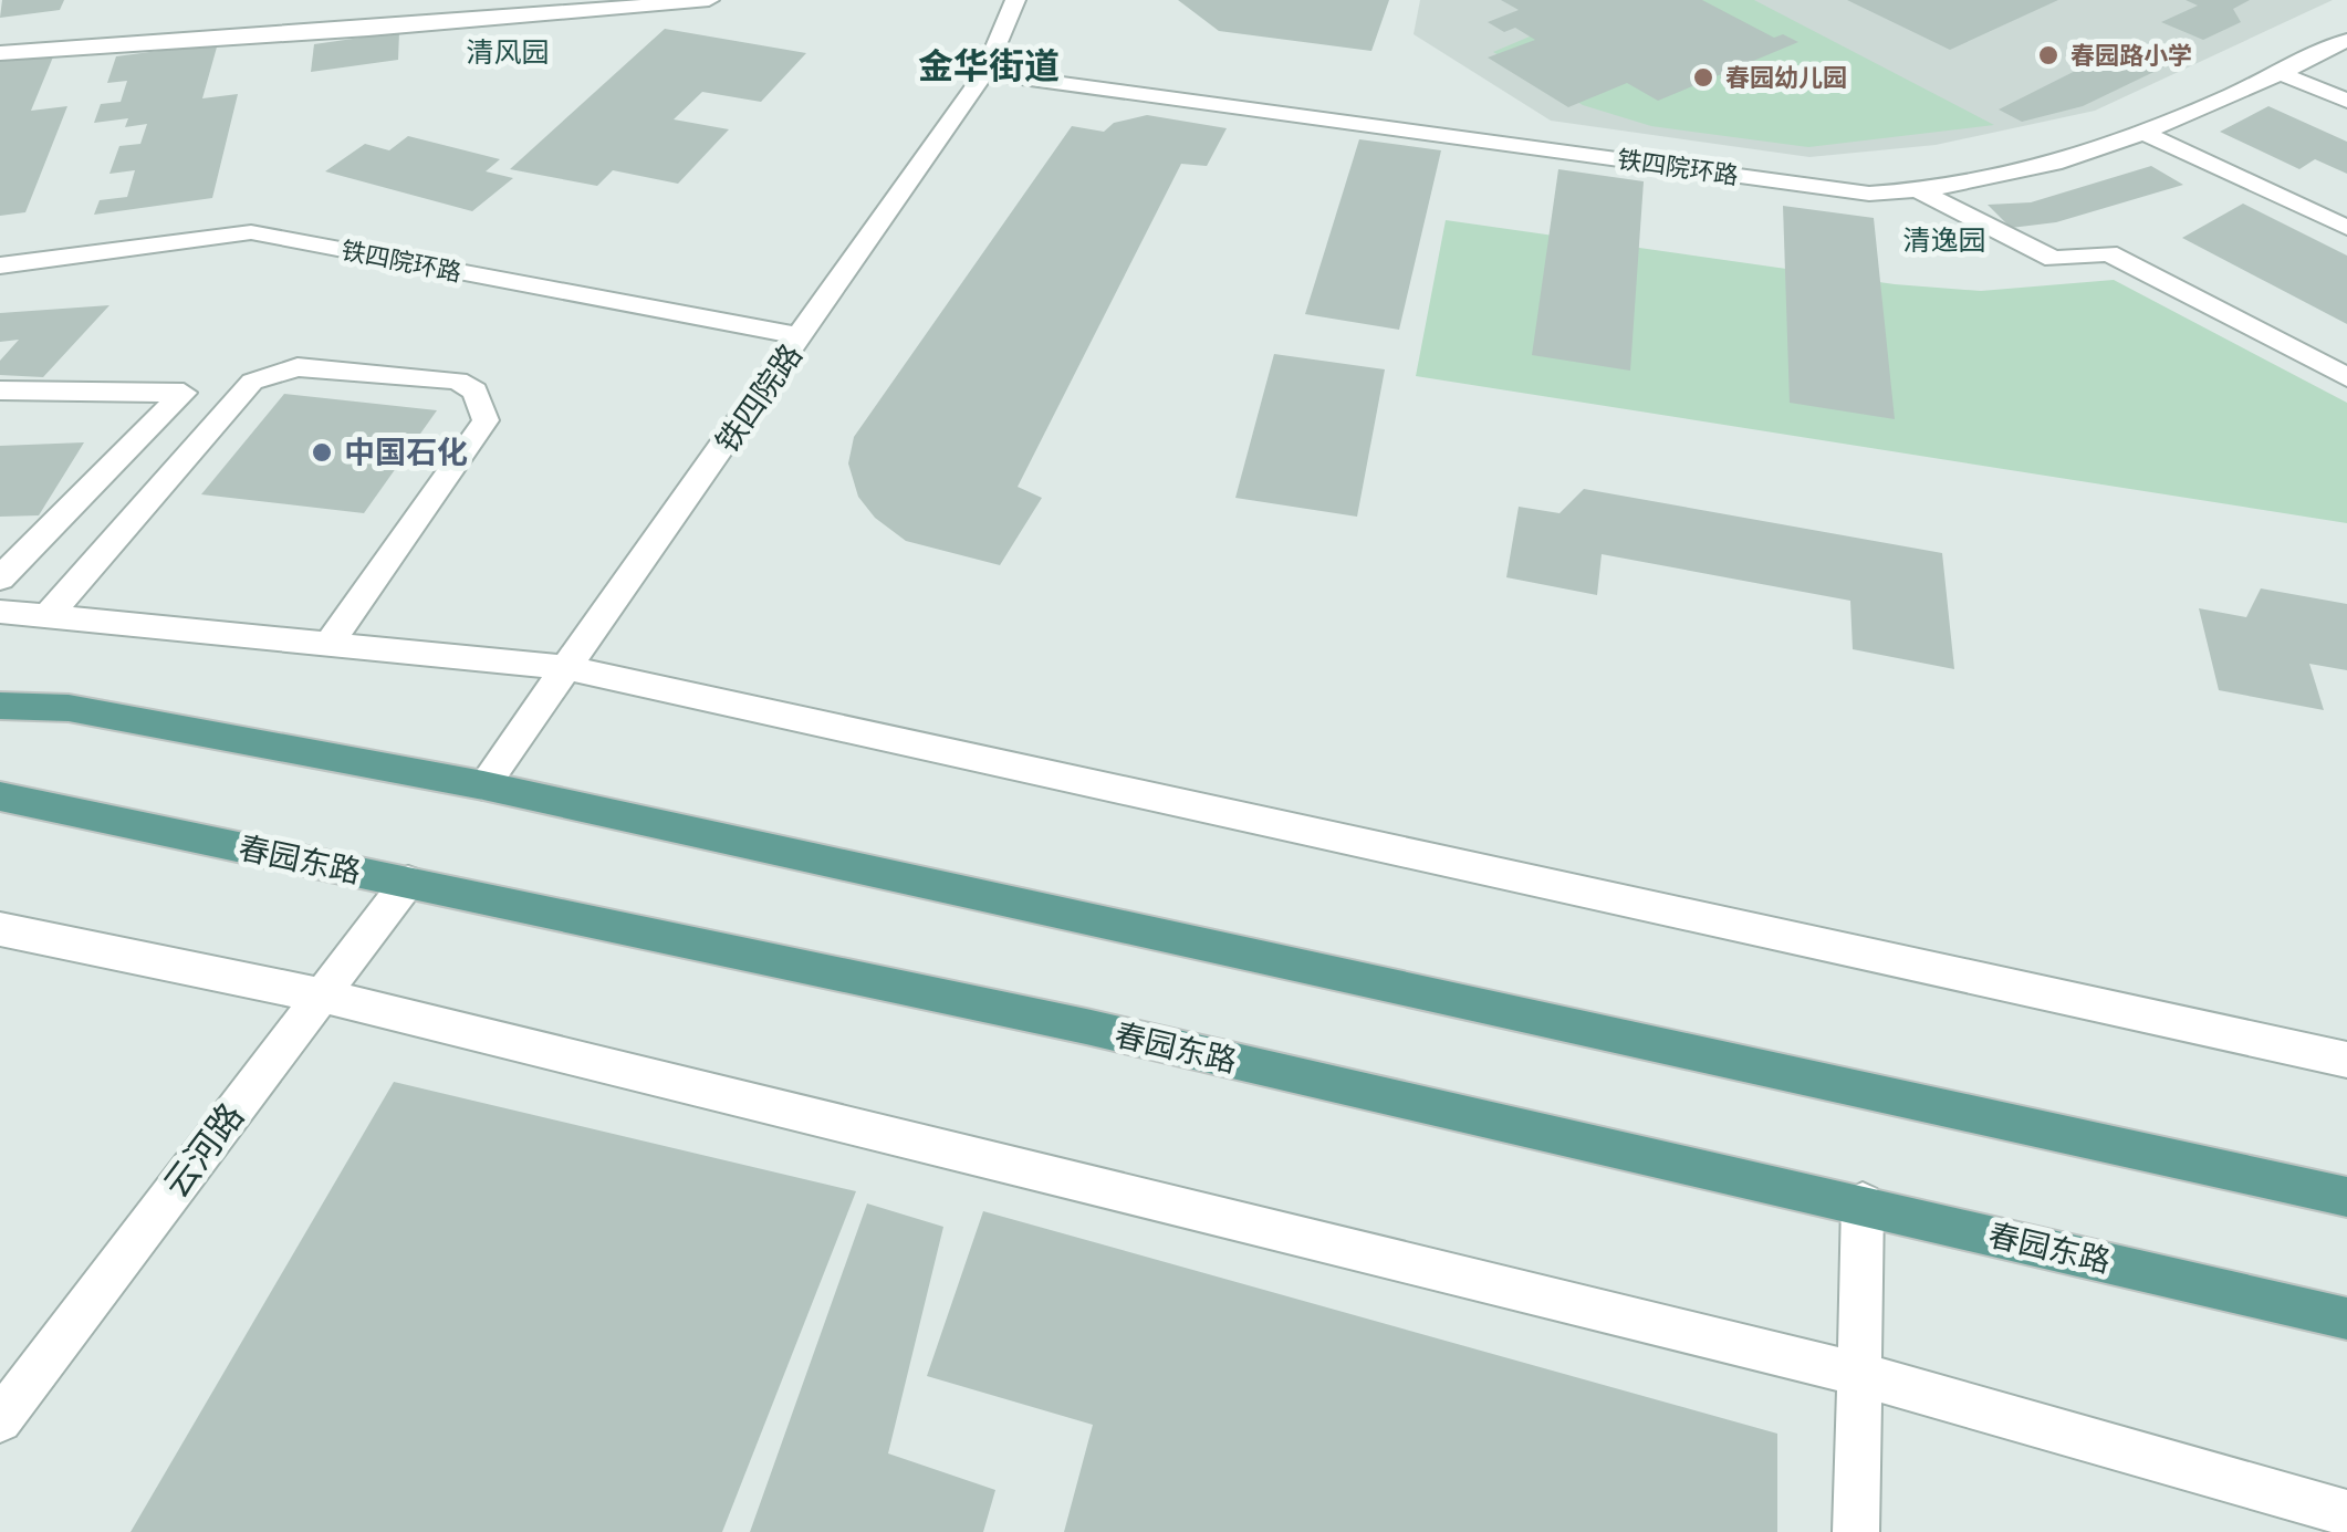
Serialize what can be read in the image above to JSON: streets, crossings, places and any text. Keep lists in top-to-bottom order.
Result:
{
  "streets": {
    "main road": ["春园东路"],
    "street": ["铁四院环路", "铁四院路", "云河路"]
  },
  "crossings": [
    ["铁四院环路", "铁四院路"],
    ["春园东路", "云河路"]
  ],
  "districts": ["清风园", "金华街道", "清逸园"],
  "places": ["春园路小学", "春园幼儿园", "中国石化"]
}
